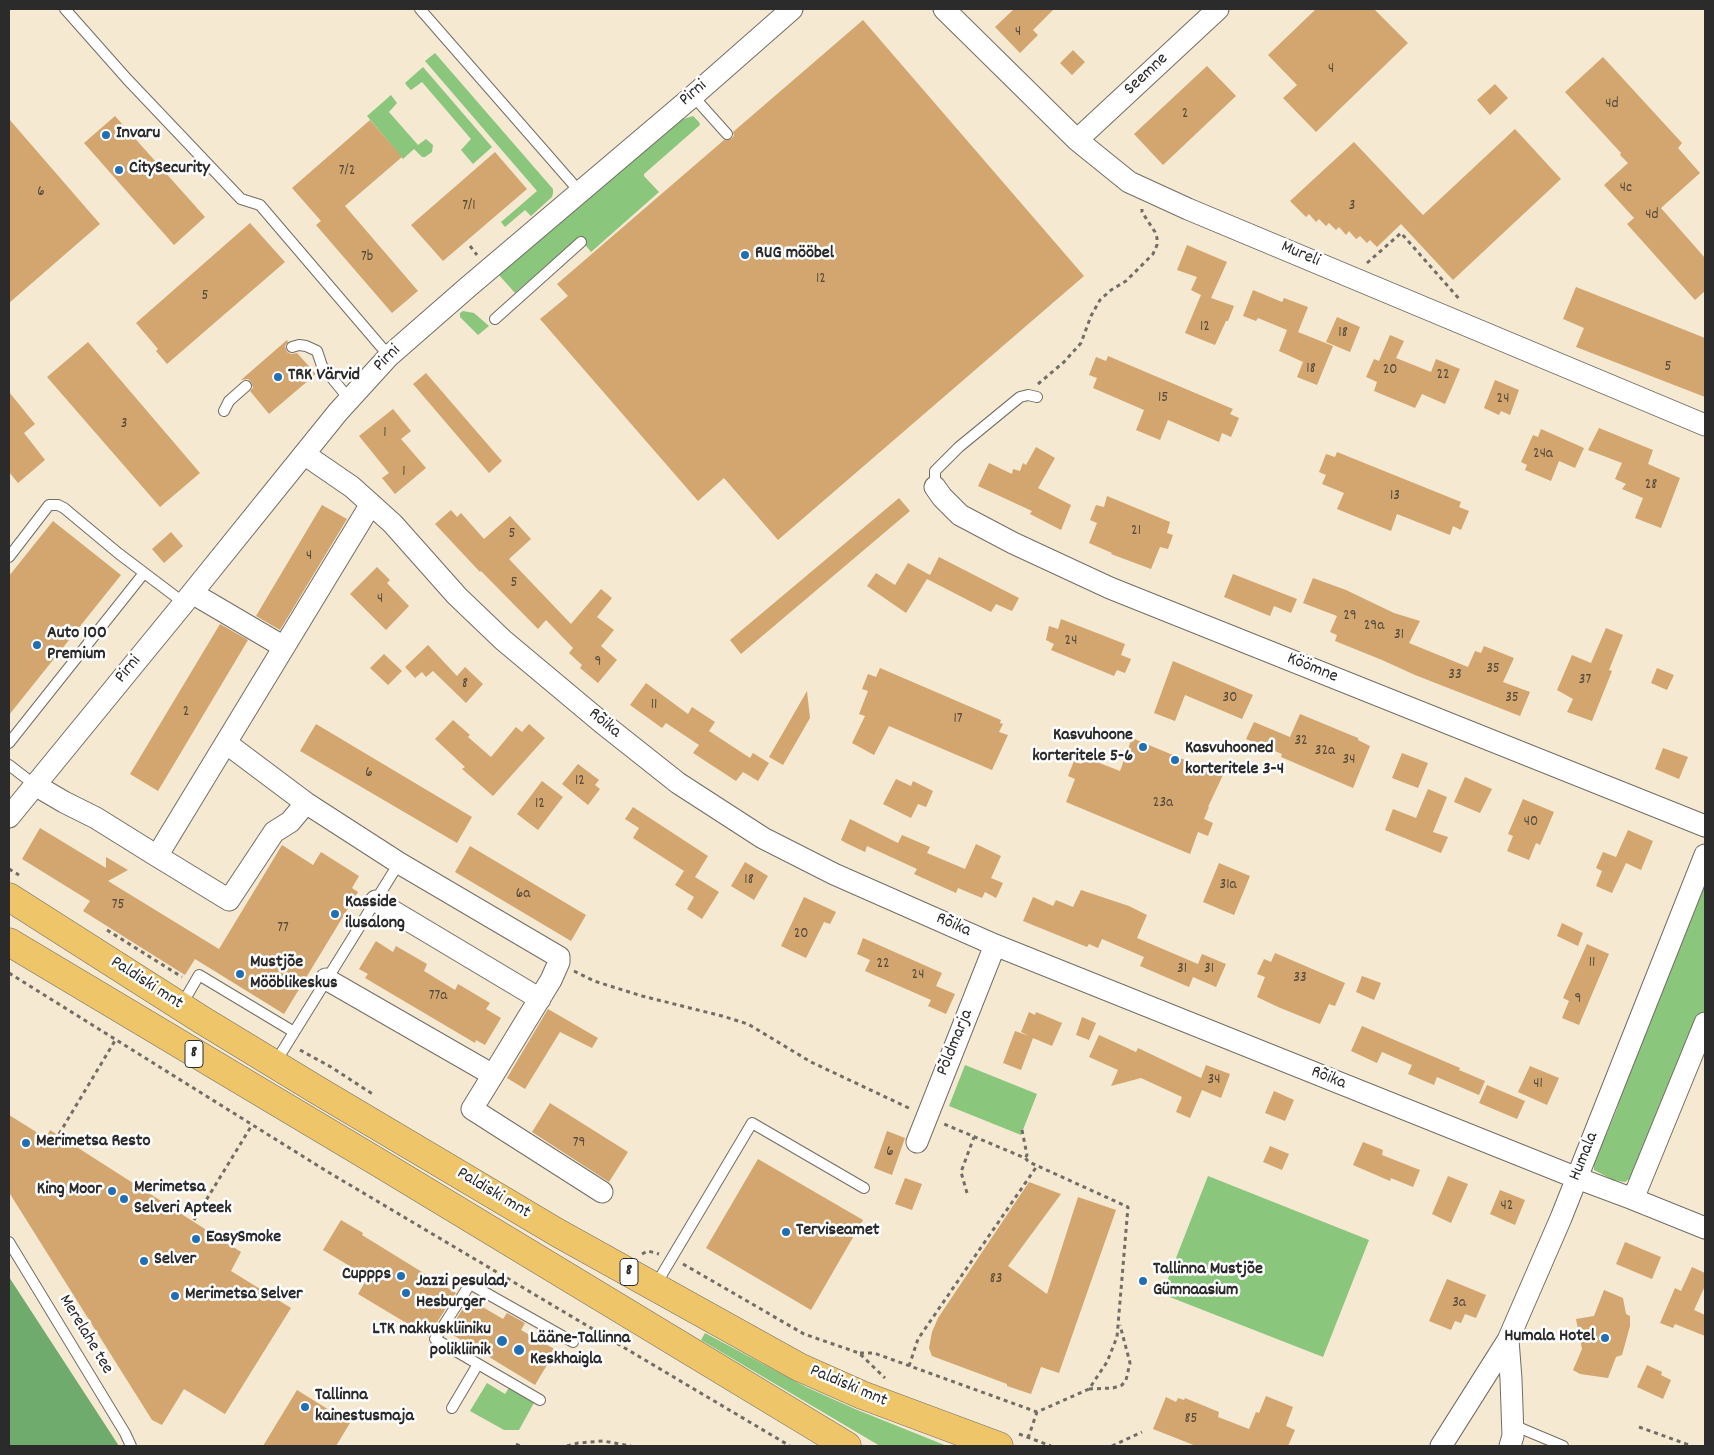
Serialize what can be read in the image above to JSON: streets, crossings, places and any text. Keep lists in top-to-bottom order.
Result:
{
  "streets": {
    "main road": ["Paldiski mnt", "8"],
    "street": [
      "Seemne",
      "Pirni",
      "Mureli",
      "Köömne",
      "Rõika",
      "Põldmarja",
      "Humala"
    ],
    "lane": ["Merelahe tee"]
  },
  "crossings": [
    ["Seemne", "Mureli"],
    ["Pirni", "Rõika"],
    ["Rõika", "Põldmarja"],
    ["Rõika", "Humala"]
  ],
  "places": [
    "Invaru",
    "CitySecurity",
    "RUG mööbel",
    "TRK Värvid",
    "Auto 100 Premium",
    "Kasvuhoone korteritele 5-6",
    "Kasvuhooned korteritele 3-4",
    "Kasside ilusalong",
    "Mustjõe Mööblikeskus",
    "Merimetsa Resto",
    "King Moor",
    "Merimetsa Selveri Apteek",
    "Terviseamet",
    "EasySmoke",
    "Selver",
    "Cuppps",
    "Tallinna Mustjõe Gümnaasium",
    "Jazzi pesulad, Hesburger",
    "Merimetsa Selver",
    "Humala Hotel",
    "LTK nakkuskliiniku polikliinik",
    "Lääne-Tallinna Keskhaigla",
    "Tallinna kainestusmaja"
  ],
  "house_numbers": [
    "4",
    "4",
    "4d",
    "2",
    "7/2",
    "4c",
    "6",
    "7/1",
    "3",
    "4d",
    "7b",
    "12",
    "5",
    "12",
    "18",
    "5",
    "18",
    "20",
    "22",
    "15",
    "24",
    "3",
    "1",
    "24a",
    "1",
    "28",
    "13",
    "21",
    "5",
    "4",
    "5",
    "4",
    "29",
    "29a",
    "31",
    "24",
    "9",
    "35",
    "33",
    "37",
    "8",
    "30",
    "35",
    "11",
    "2",
    "17",
    "32",
    "32a",
    "34",
    "6",
    "12",
    "23a",
    "12",
    "40",
    "18",
    "31a",
    "6a",
    "75",
    "77",
    "20",
    "11",
    "22",
    "31",
    "31",
    "24",
    "33",
    "77a",
    "9",
    "34",
    "41",
    "79",
    "6",
    "42",
    "83",
    "3a",
    "85"
  ]
}
